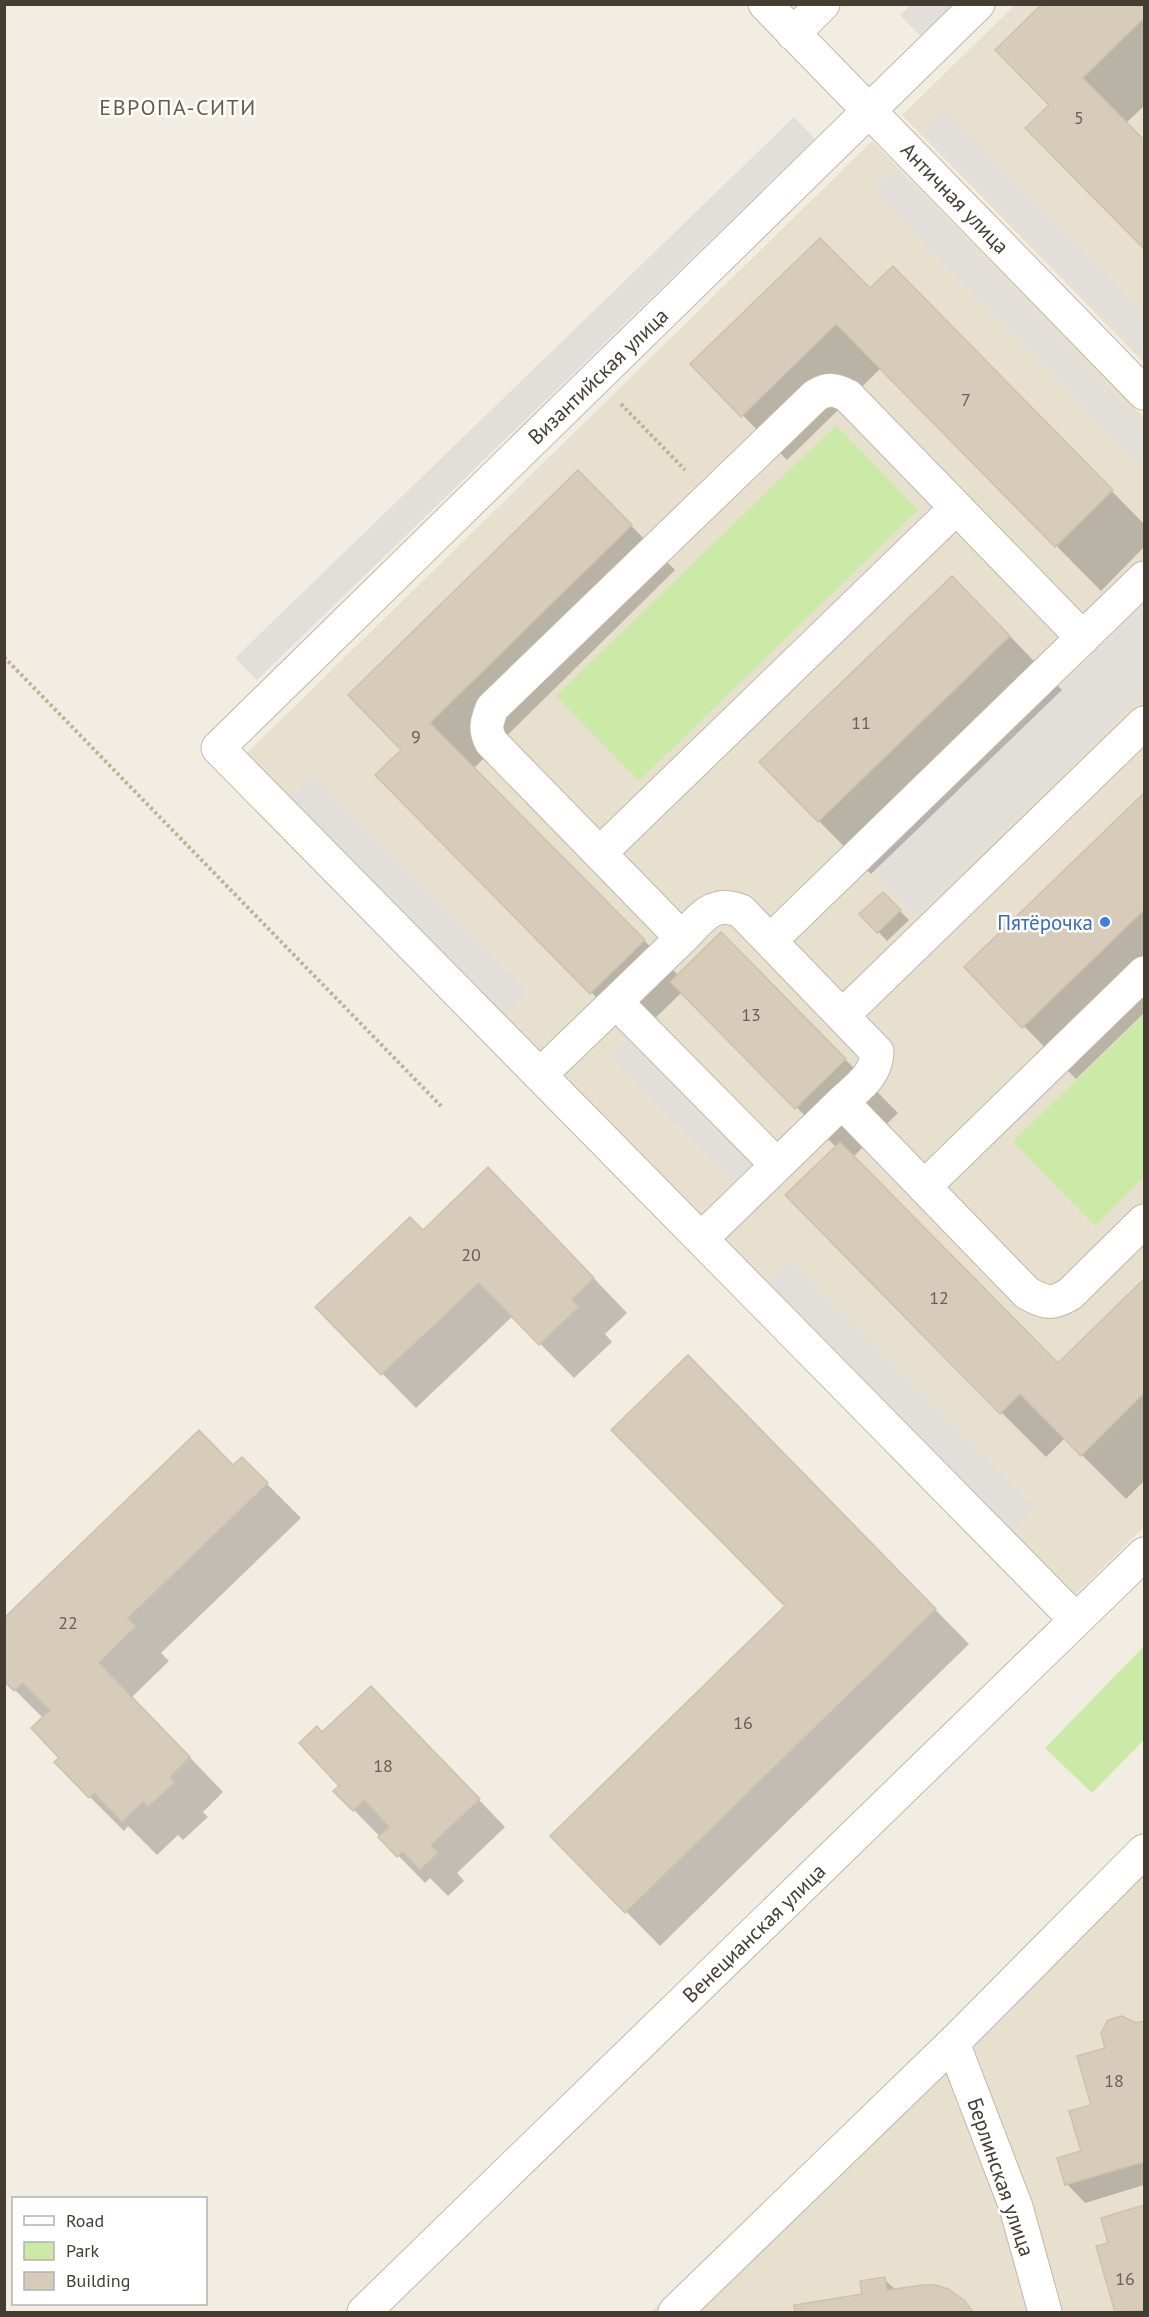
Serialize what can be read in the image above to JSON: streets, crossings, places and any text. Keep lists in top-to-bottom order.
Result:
{
  "streets": {
    "street": [
      "Античная улица",
      "Византийская улица",
      "Венецианская улица",
      "Берлинская улица"
    ]
  },
  "crossings": [
    ["Античная улица", "Византийская улица"]
  ],
  "districts": ["ЕВРОПА-СИТИ"],
  "places": ["Пятёрочка"],
  "house_numbers": [
    "5",
    "7",
    "11",
    "9",
    "13",
    "20",
    "12",
    "22",
    "16",
    "18",
    "18",
    "16"
  ],
  "legend": ["Road", "Park", "Building"]
}
